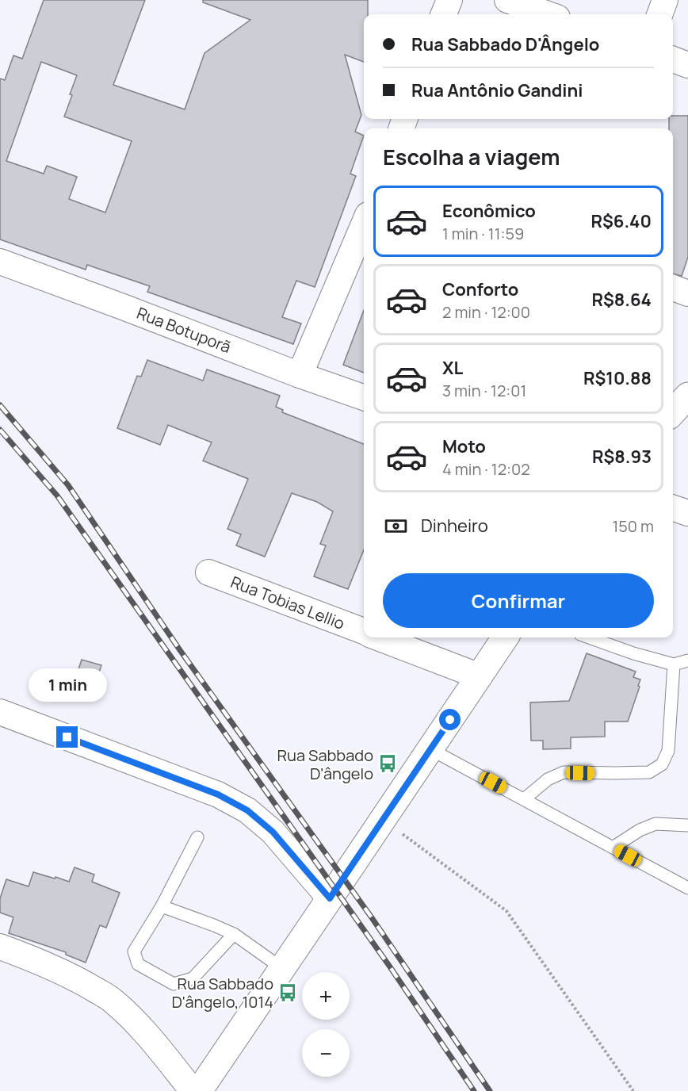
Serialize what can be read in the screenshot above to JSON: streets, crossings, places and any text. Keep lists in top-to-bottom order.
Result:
{
  "streets": {
    "street": ["Rua Botuporã", "Rua Tobias Lellio"]
  },
  "places": {
    "bus stop": ["Rua Sabbado D'ângelo", "Rua Sabbado D'ângelo, 1014"]
  },
  "page": {
    "banner": ["Rua Sabbado D'Ângelo", "Rua Antônio Gandini"],
    "heading": "Escolha a viagem",
    "list": [
      {
        "name": "Econômico",
        "note": "1 min · 11:59",
        "value": "R$6.40"
      },
      {
        "name": "Conforto",
        "note": "2 min · 12:00",
        "value": "R$8.64"
      },
      {
        "name": "XL",
        "note": "3 min · 12:01",
        "value": "R$10.88"
      },
      {
        "name": "Moto",
        "note": "4 min · 12:02",
        "value": "R$8.93"
      }
    ],
    "pay": ["Dinheiro", "150 m"],
    "buttons": "Confirmar",
    "bubble": "1 min",
    "map_buttons": ["+", "−"]
  }
}
